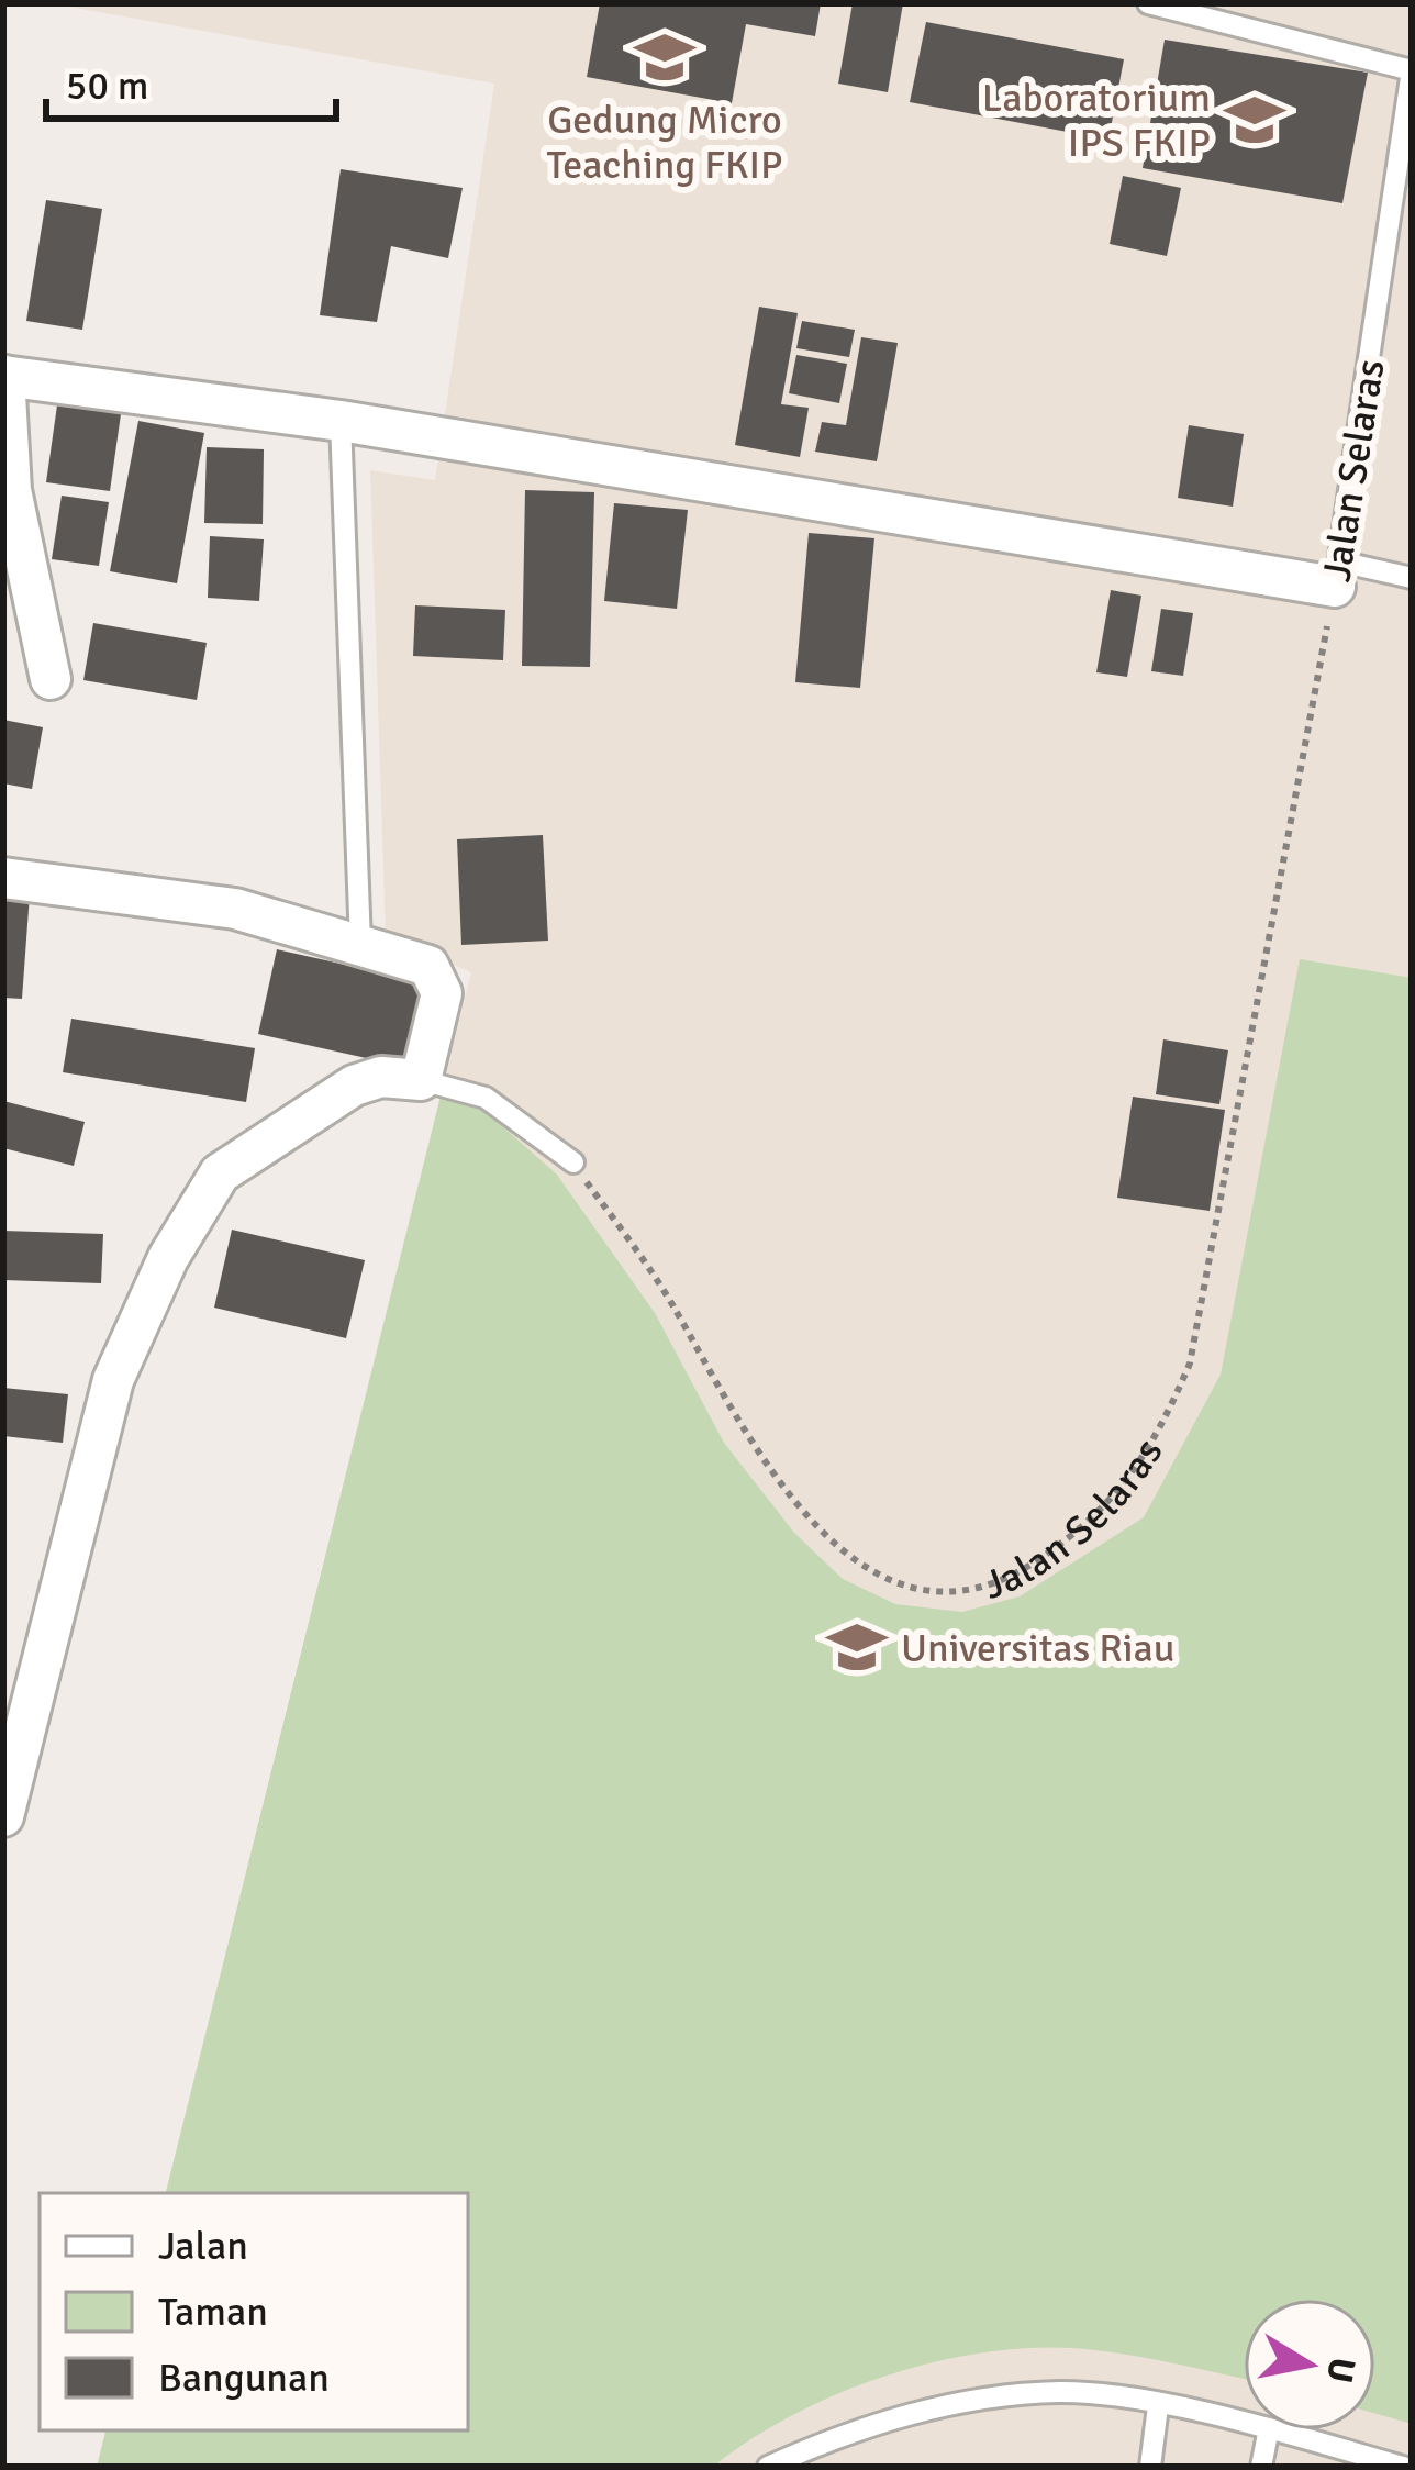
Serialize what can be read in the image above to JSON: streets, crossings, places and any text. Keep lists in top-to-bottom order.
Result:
{
  "streets": {
    "lane": ["Jalan Selaras"]
  },
  "places": {
    "school or university": ["Gedung Micro Teaching FKIP", "Laboratorium IPS FKIP", "Universitas Riau"]
  },
  "legend": ["Jalan", "Taman", "Bangunan"],
  "scale_bar": "50 m",
  "north": "right"
}
